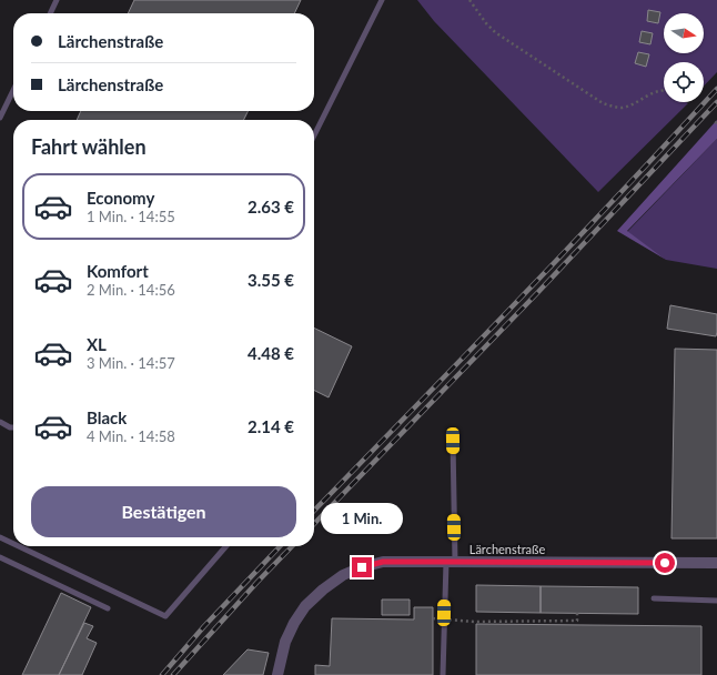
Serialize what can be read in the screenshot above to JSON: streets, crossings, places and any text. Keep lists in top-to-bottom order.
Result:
{
  "streets": {
    "street": ["Lärchenstraße"]
  },
  "north": "right",
  "page": {
    "banner": ["Lärchenstraße", "Lärchenstraße"],
    "heading": "Fahrt wählen",
    "list": [
      {
        "name": "Economy",
        "note": "1 Min. · 14:55",
        "value": "2.63 €"
      },
      {
        "name": "Komfort",
        "note": "2 Min. · 14:56",
        "value": "3.55 €"
      },
      {
        "name": "XL",
        "note": "3 Min. · 14:57",
        "value": "4.48 €"
      },
      {
        "name": "Black",
        "note": "4 Min. · 14:58",
        "value": "2.14 €"
      }
    ],
    "buttons": "Bestätigen",
    "bubble": "1 Min."
  }
}
